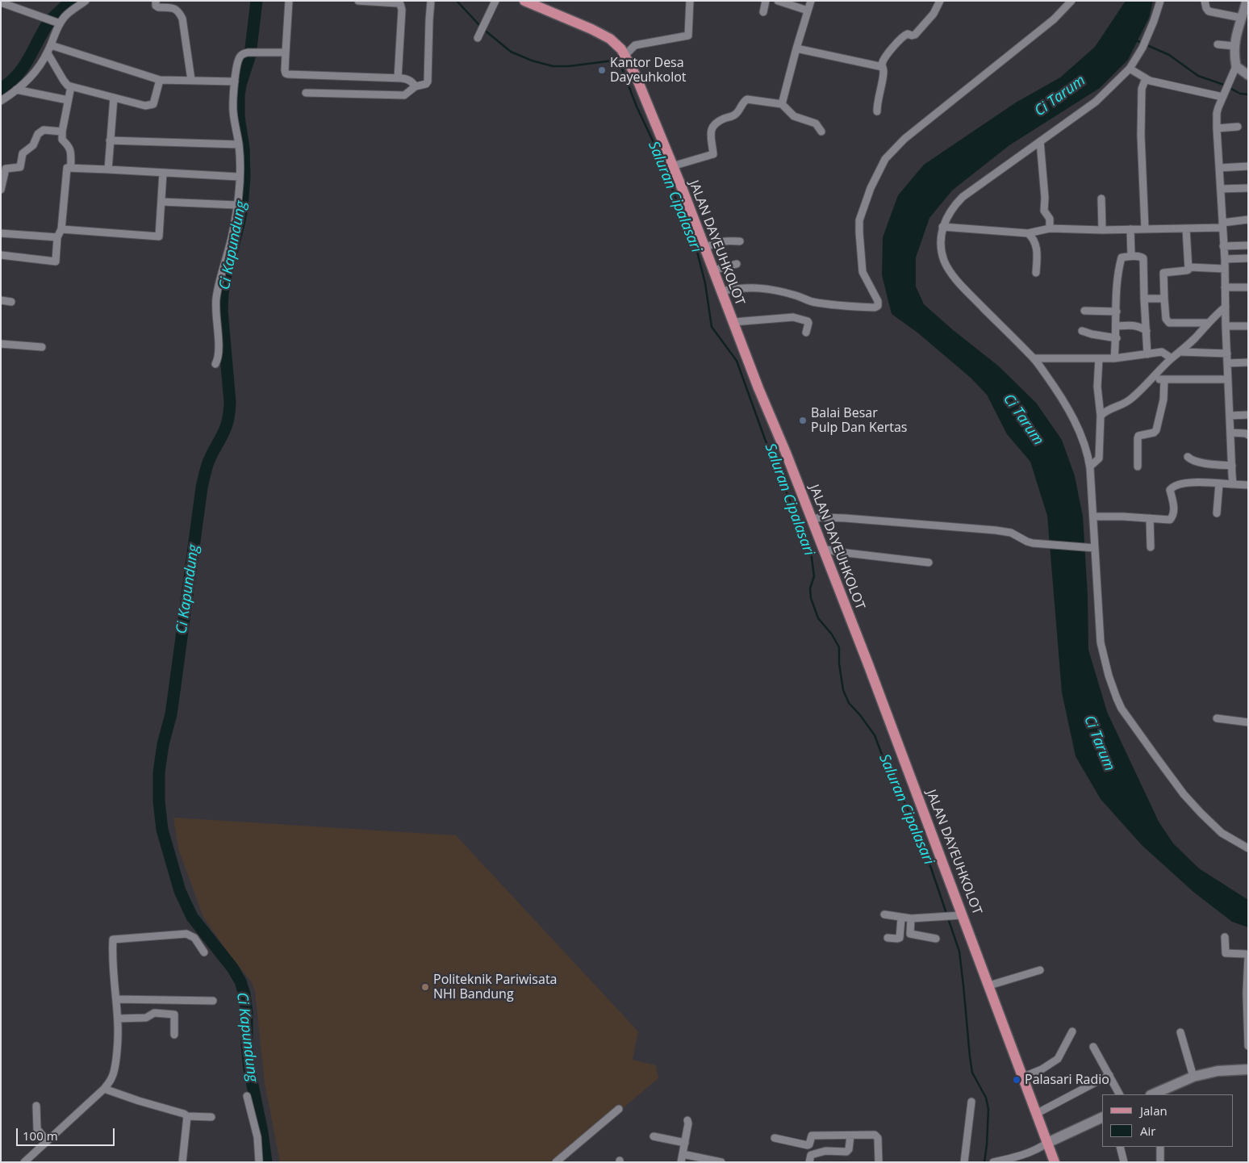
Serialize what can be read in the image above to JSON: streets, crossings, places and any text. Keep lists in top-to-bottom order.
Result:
{
  "streets": {
    "main road": ["JALAN DAYEUHKOLOT"]
  },
  "water": ["Ci Tarum", "Saluran Cipalasari", "Ci Kapundung"],
  "places": [
    "Kantor Desa Dayeuhkolot",
    "Balai Besar Pulp Dan Kertas",
    "Politeknik Pariwisata NHI Bandung",
    "Palasari Radio"
  ],
  "legend": ["Jalan", "Air"],
  "scale_bar": "100 m"
}
